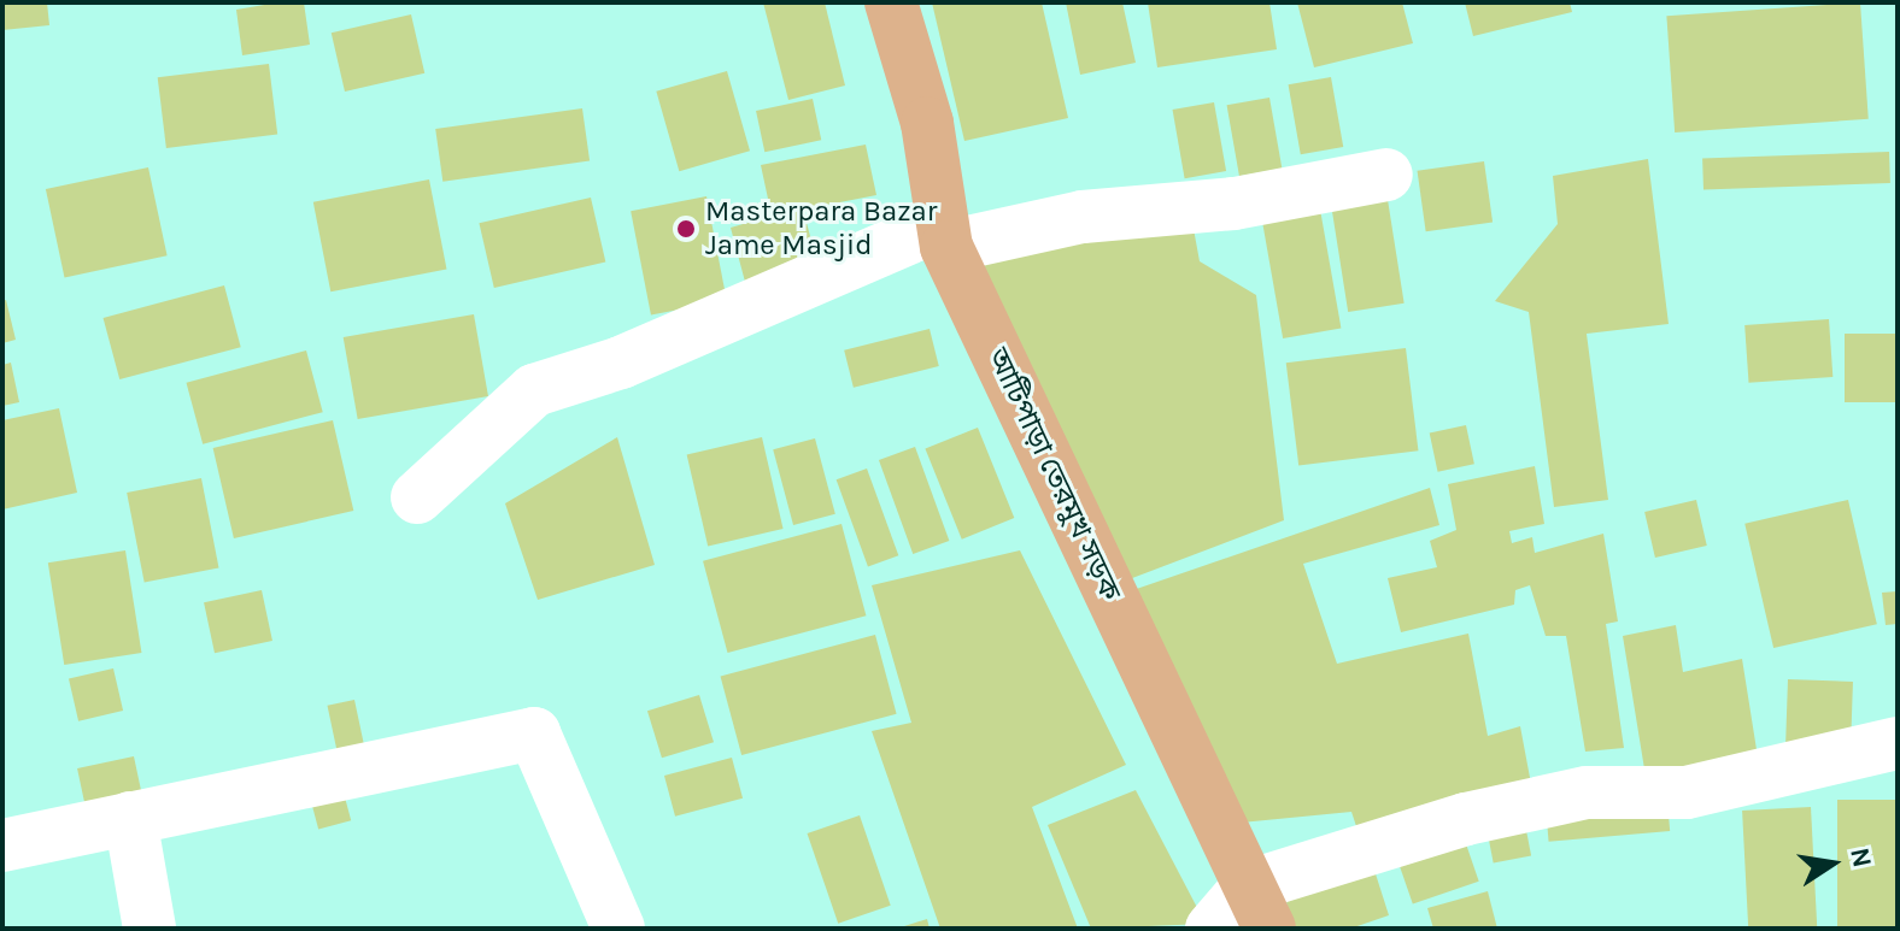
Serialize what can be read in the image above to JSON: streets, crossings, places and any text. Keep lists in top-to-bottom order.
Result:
{
  "streets": {
    "main road": ["আটিপাড়া তেরমুখ সড়ক"]
  },
  "places": ["Masterpara Bazar Jame Masjid"],
  "north": "right"
}
